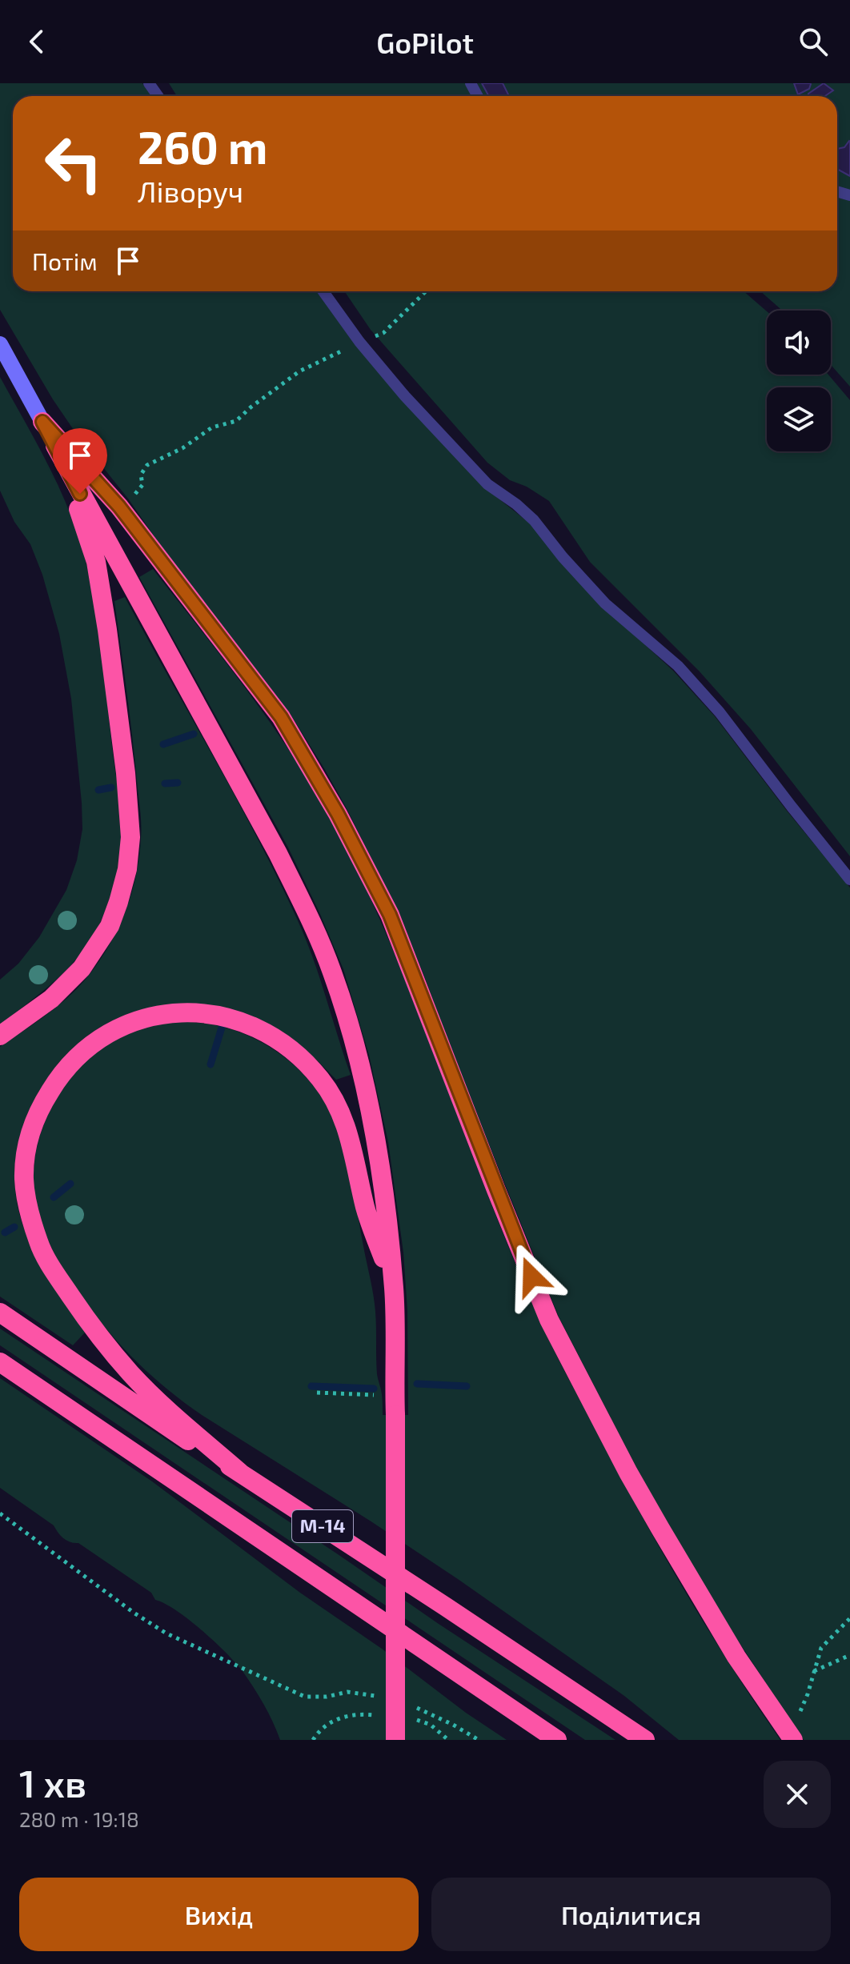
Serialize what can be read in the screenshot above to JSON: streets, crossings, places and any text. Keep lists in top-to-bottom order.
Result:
{
  "streets": {
    "highway": ["М-14"]
  },
  "page": {
    "header": "GoPilot",
    "turn": ["260 m", "Ліворуч"],
    "then": "Потім",
    "heading": ["1 хв", "280 m · 19:18"],
    "buttons": ["Вихід", "Поділитися"]
  }
}
